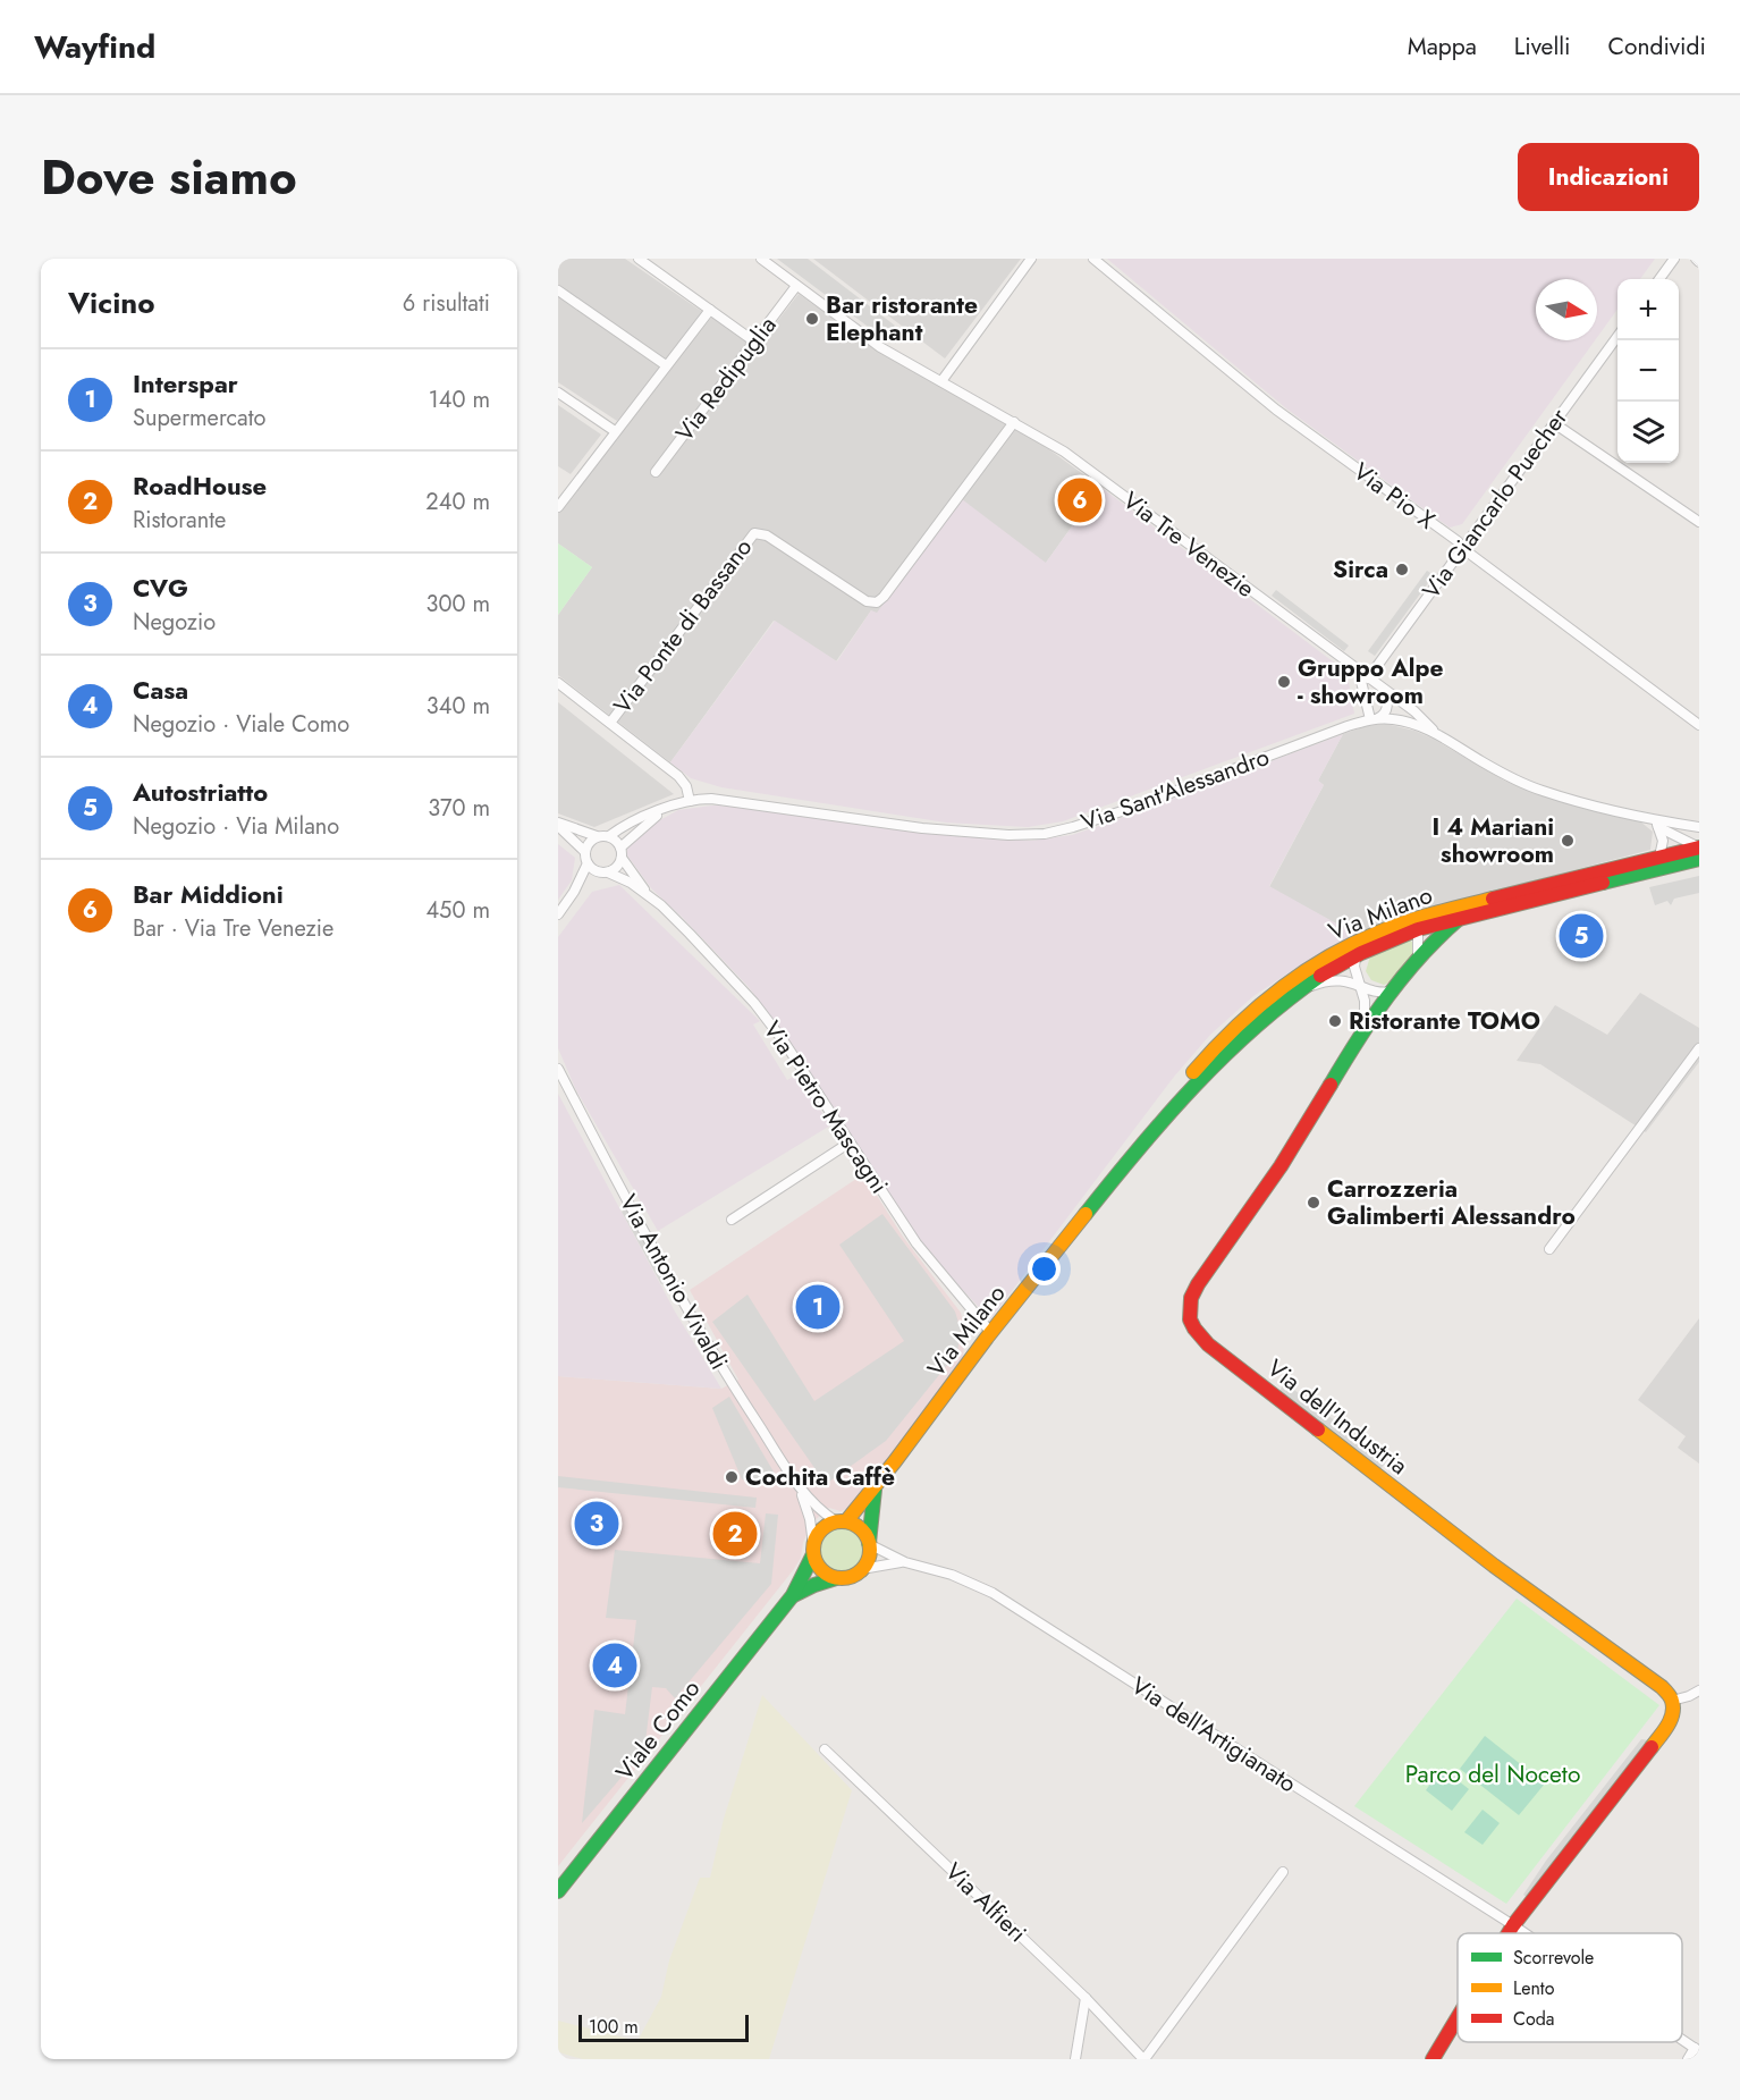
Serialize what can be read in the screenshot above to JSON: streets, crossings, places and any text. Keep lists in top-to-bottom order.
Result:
{
  "streets": {
    "main road": ["Via Milano", "Via dell'Industria", "Viale Como"],
    "street": [
      "Via Redipuglia",
      "Via Pio X",
      "Via Giancarlo Puecher",
      "Via Tre Venezie",
      "Via Ponte di Bassano",
      "Via Sant'Alessandro",
      "Via Pietro Mascagni",
      "Via Antonio Vivaldi",
      "Via dell'Artigianato",
      "Via Alfieri"
    ]
  },
  "crossings": [
    ["Via Redipuglia", "Via Tre Venezie"],
    ["Via Pio X", "Via Giancarlo Puecher"],
    ["Via Giancarlo Puecher", "Via Tre Venezie"],
    ["Via Tre Venezie", "Via Ponte di Bassano"],
    ["Via Tre Venezie", "Via Sant'Alessandro"],
    ["Via Sant'Alessandro", "Via Pietro Mascagni"],
    ["Via Milano", "Via Pietro Mascagni"],
    ["Via Milano", "Viale Como"],
    ["Via Milano", "Via dell'Artigianato"],
    ["Viale Como", "Via dell'Artigianato"]
  ],
  "parks": ["Parco del Noceto"],
  "places": [
    "Bar ristorante Elephant",
    "Sirca",
    "Gruppo Alpe - showroom",
    "I 4 Mariani showroom",
    "Ristorante TOMO",
    "Carrozzeria Galimberti Alessandro",
    "Cochita Caffè"
  ],
  "legend": ["Scorrevole", "Lento", "Coda"],
  "scale_bar": "100 m",
  "north": "right",
  "page": {
    "header": "Wayfind",
    "nav": ["Mappa", "Livelli", "Condividi"],
    "title": "Dove siamo",
    "buttons": "Indicazioni",
    "heading": ["Vicino", "6 risultati"],
    "map_buttons": ["+", "−"],
    "list": [
      {
        "mark": "1",
        "name": "Interspar",
        "note": "Supermercato",
        "value": "140 m"
      },
      {
        "mark": "2",
        "name": "RoadHouse",
        "note": "Ristorante",
        "value": "240 m"
      },
      {
        "mark": "3",
        "name": "CVG",
        "note": "Negozio",
        "value": "300 m"
      },
      {
        "mark": "4",
        "name": "Casa",
        "note": "Negozio · Viale Como",
        "value": "340 m"
      },
      {
        "mark": "5",
        "name": "Autostriatto",
        "note": "Negozio · Via Milano",
        "value": "370 m"
      },
      {
        "mark": "6",
        "name": "Bar Middioni",
        "note": "Bar · Via Tre Venezie",
        "value": "450 m"
      }
    ],
    "pins": [
      "6",
      "5",
      "1",
      "3",
      "2",
      "4"
    ],
    "scale": "100 m"
  }
}
